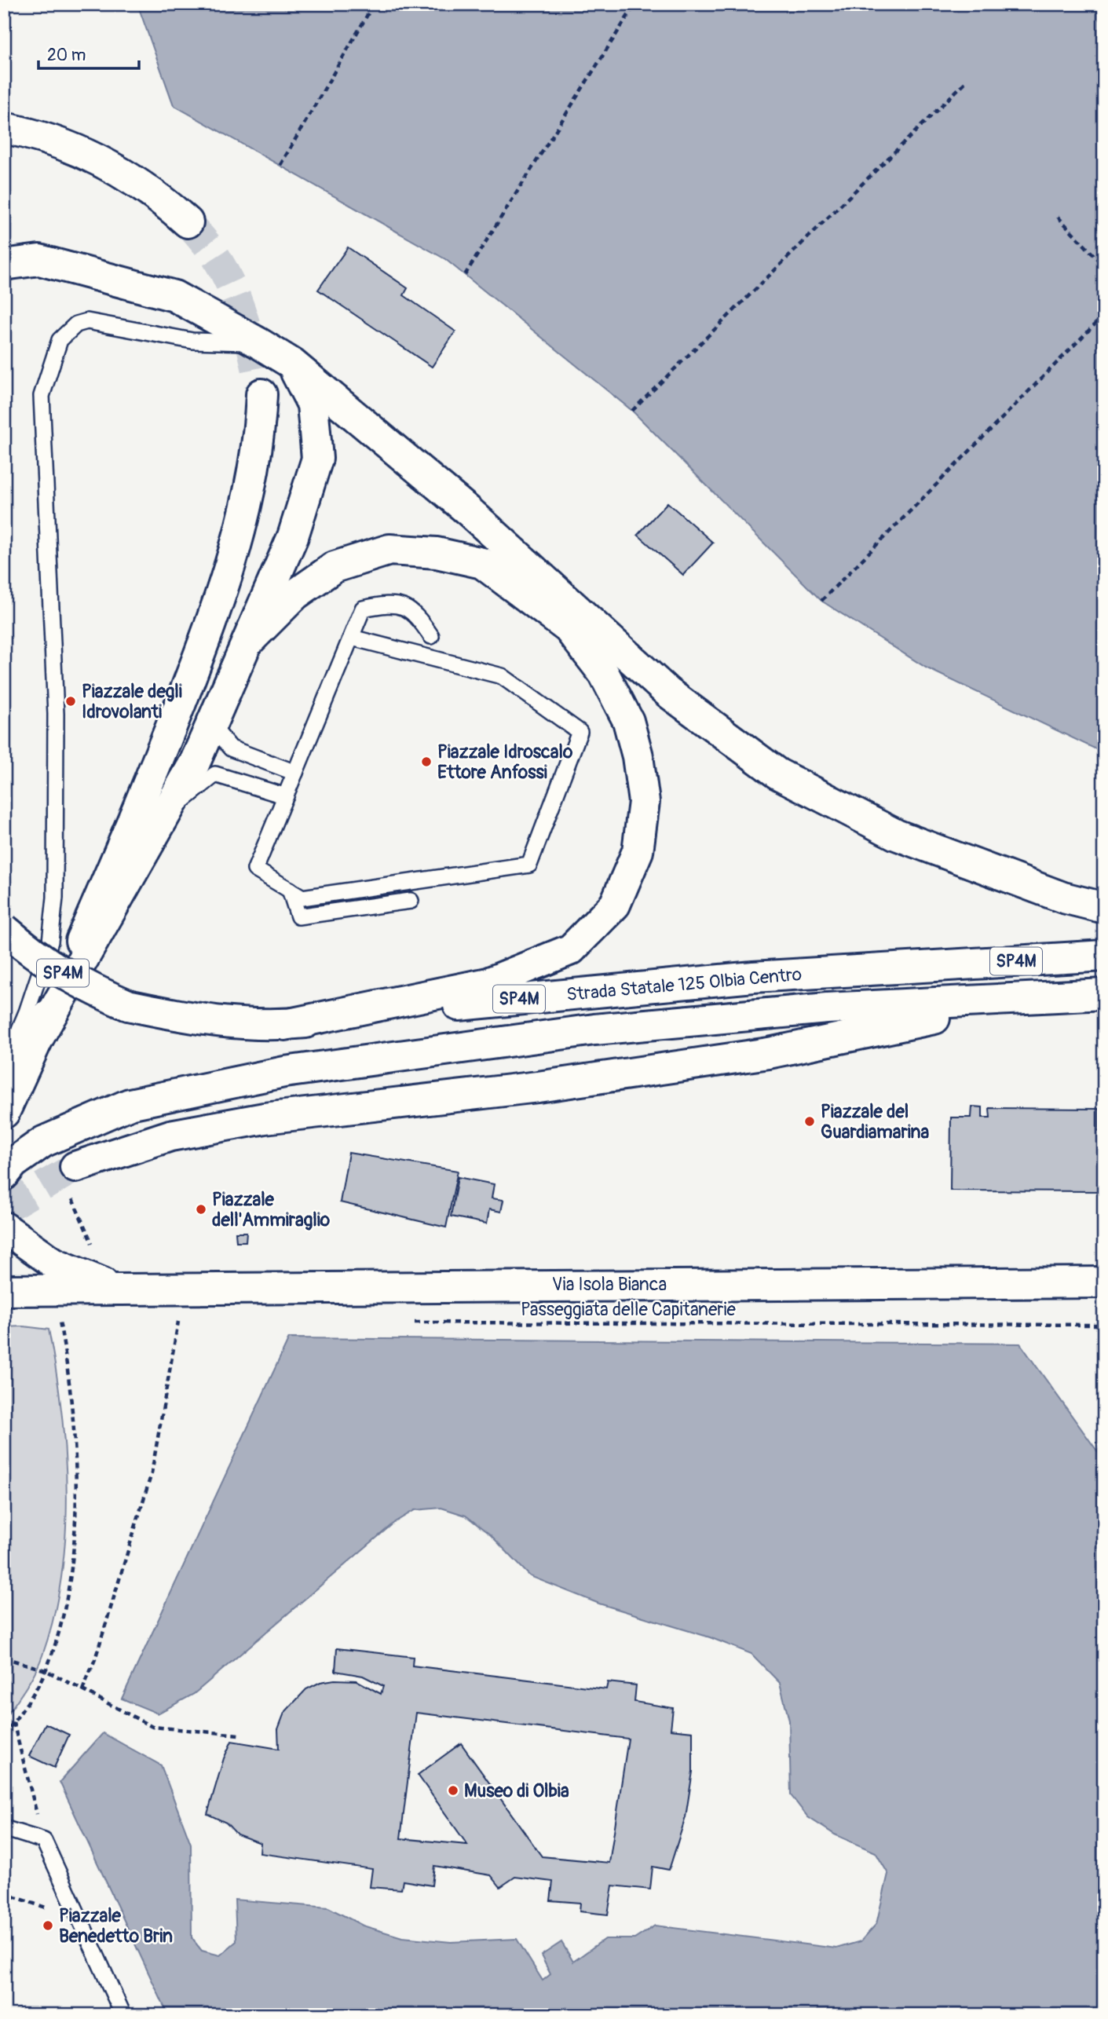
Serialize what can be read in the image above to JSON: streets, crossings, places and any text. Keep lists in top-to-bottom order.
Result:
{
  "streets": {
    "main road": ["SP4M", "Strada Statale 125 Olbia Centro", "Via Isola Bianca"],
    "path": ["Passeggiata delle Capitanerie"]
  },
  "places": [
    "Piazzale degli Idrovolanti",
    "Piazzale Idroscalo Ettore Anfossi",
    "Piazzale del Guardiamarina",
    "Piazzale dell'Ammiraglio",
    "Museo di Olbia",
    "Piazzale Benedetto Brin"
  ],
  "scale_bar": "20 m"
}
